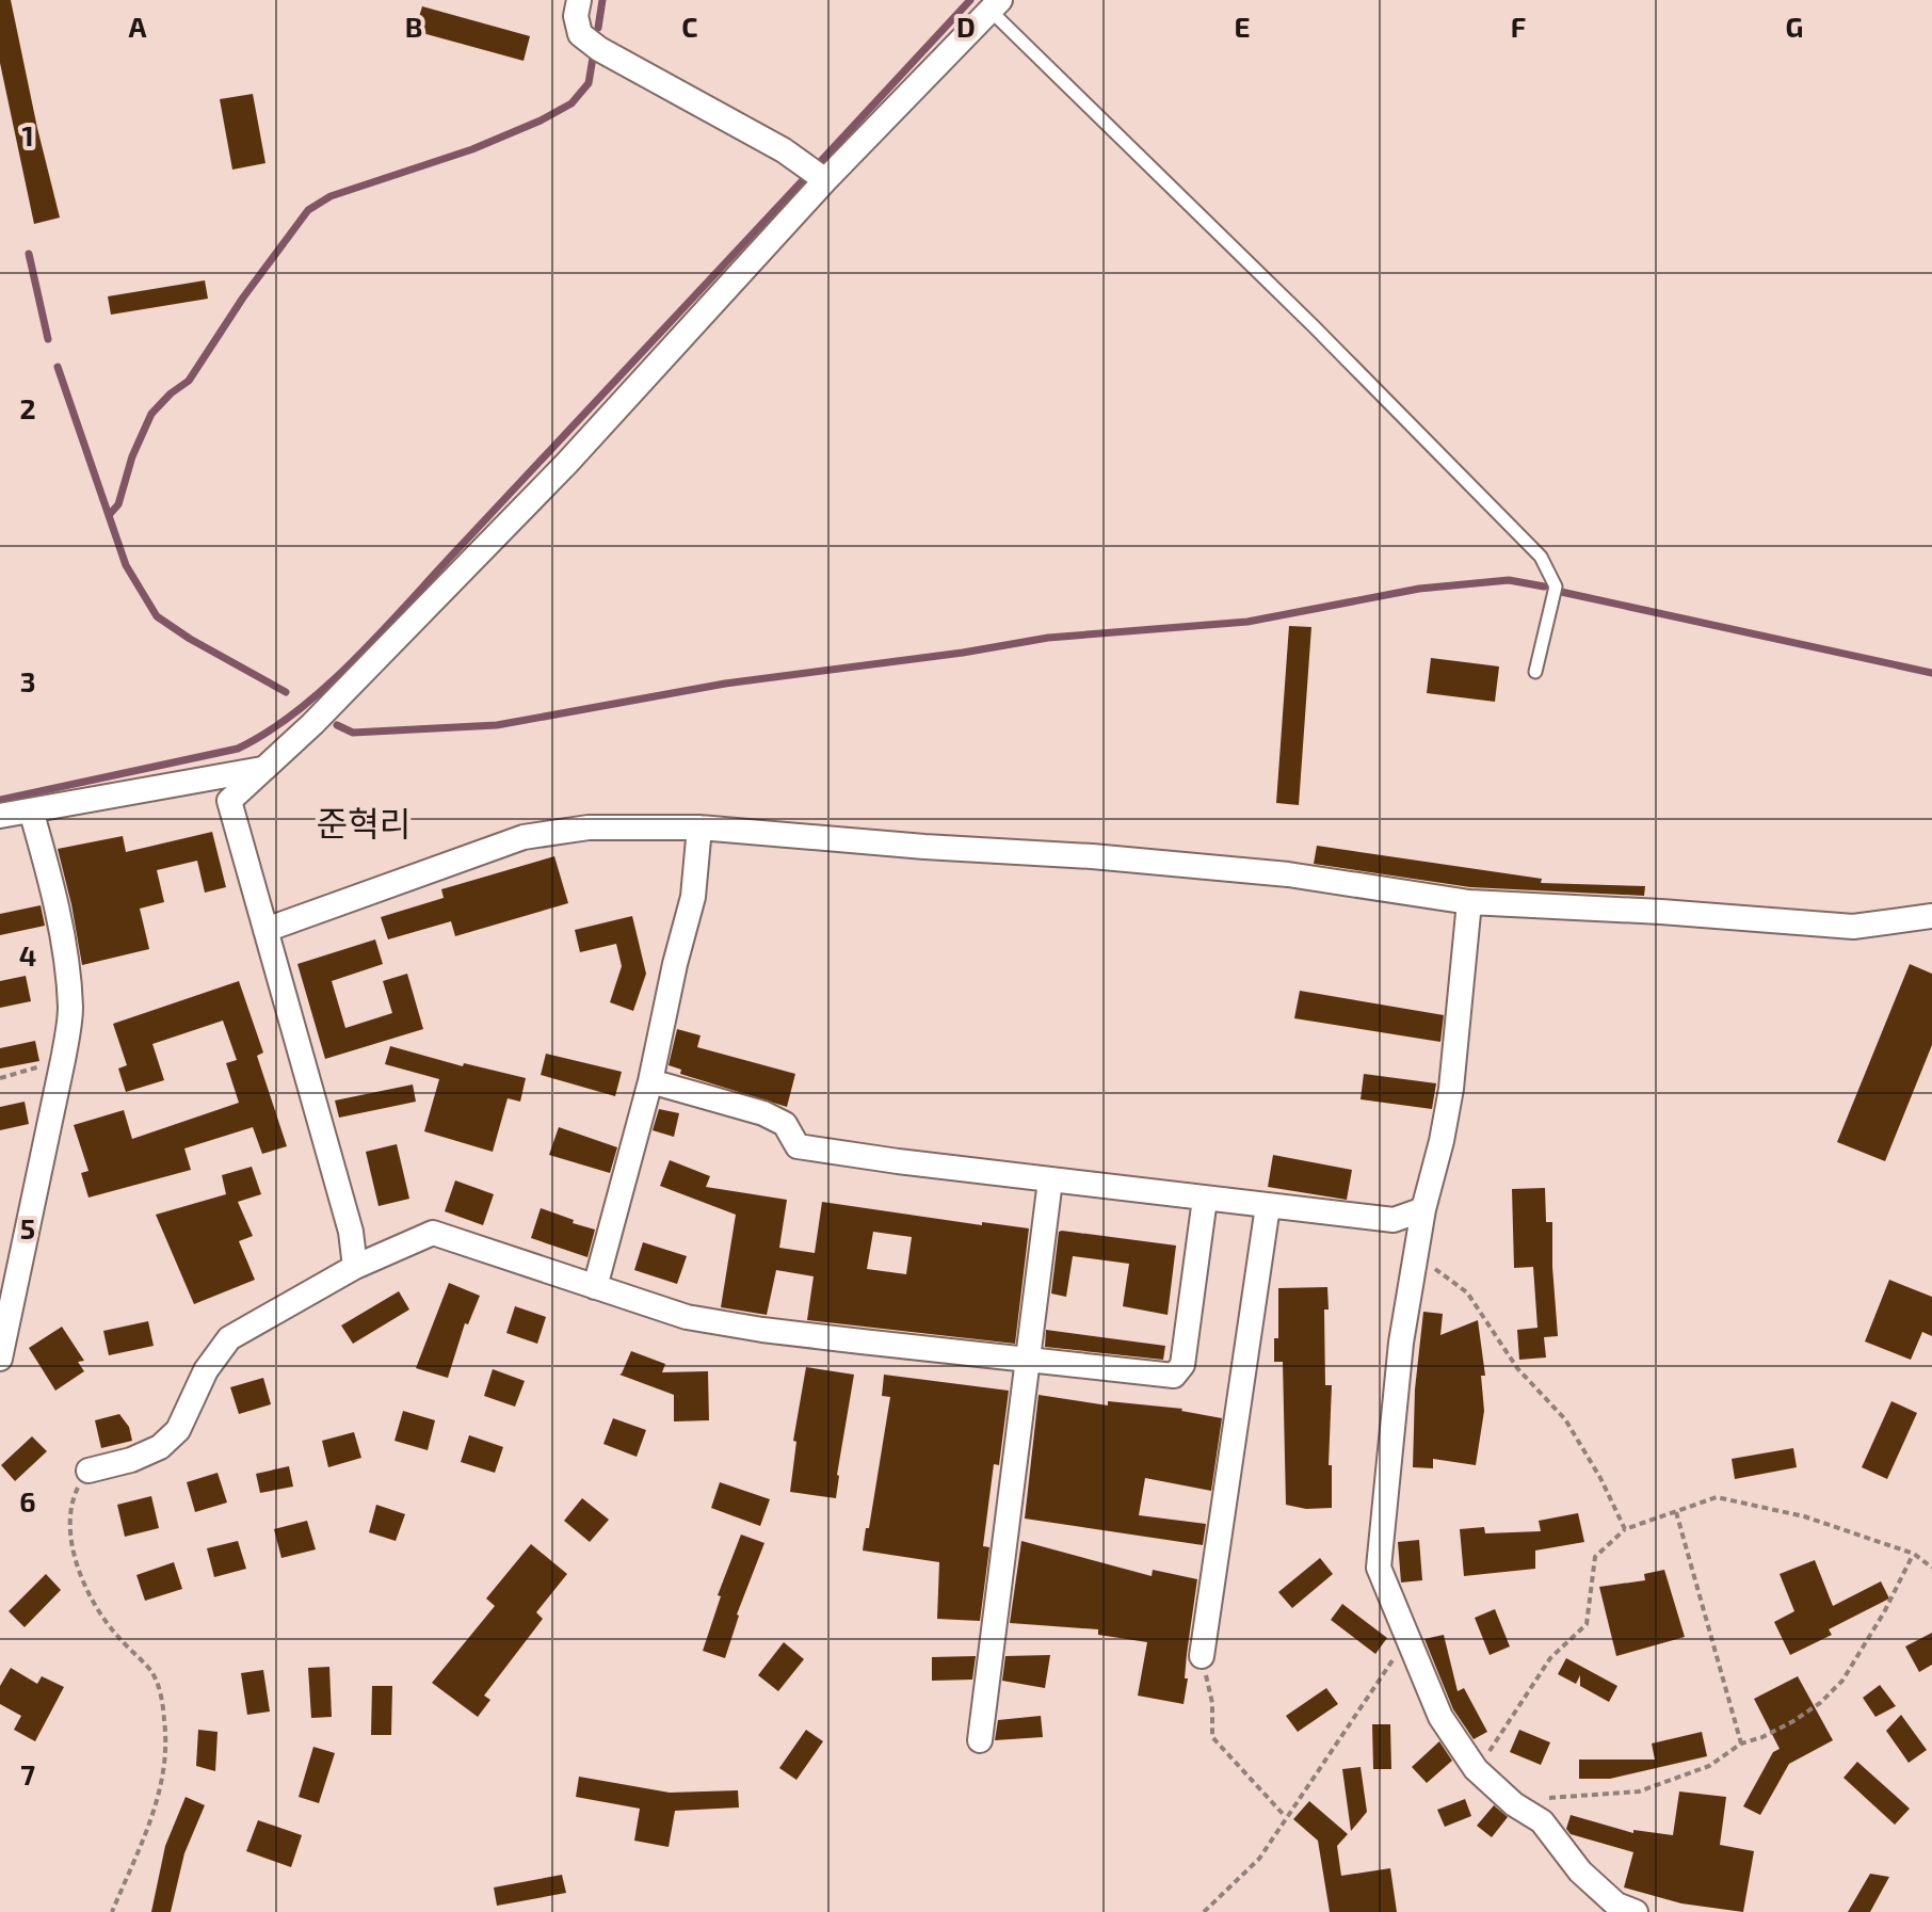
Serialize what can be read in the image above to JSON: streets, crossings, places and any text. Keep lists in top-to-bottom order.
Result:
{
  "districts": ["준혁리"],
  "grid": {
    "columns": [
      "A",
      "B",
      "C",
      "D",
      "E",
      "F",
      "G"
    ],
    "rows": [
      "1",
      "2",
      "3",
      "4",
      "5",
      "6",
      "7"
    ]
  }
}
